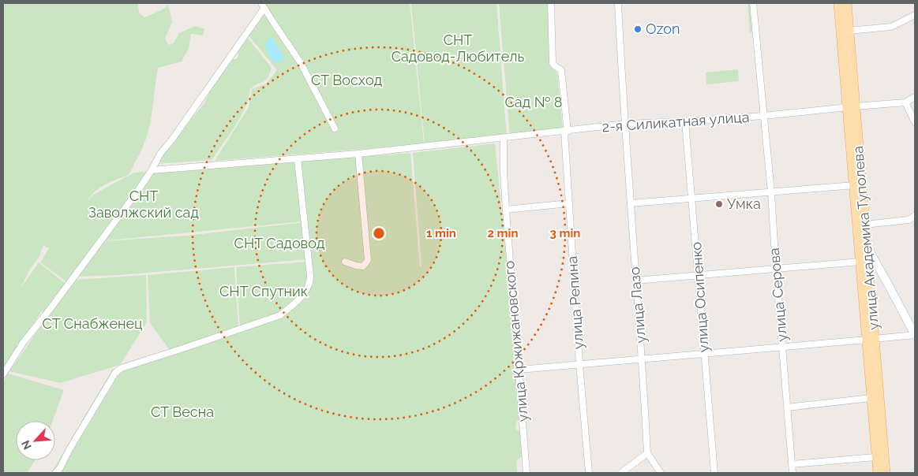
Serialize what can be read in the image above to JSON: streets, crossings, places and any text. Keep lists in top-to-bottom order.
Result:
{
  "streets": {
    "main road": ["улица Академика Туполева"],
    "street": [
      "2-я Силикатная улица",
      "улица Серова",
      "улица Осипенко",
      "улица Репина",
      "улица Лазо",
      "улица Кржижановского"
    ]
  },
  "crossings": [
    ["2-я Силикатная улица", "улица Академика Туполева"],
    ["2-я Силикатная улица", "улица Серова"],
    ["2-я Силикатная улица", "улица Осипенко"],
    ["2-я Силикатная улица", "улица Репина"],
    ["2-я Силикатная улица", "улица Лазо"],
    ["2-я Силикатная улица", "улица Кржижановского"]
  ],
  "parks": [
    "СНТ Садовод-Любитель",
    "СТ Восход",
    "Сад № 8",
    "СНТ Заволжский сад",
    "СНТ Садовод",
    "СНТ Спутник",
    "СТ Снабженец",
    "СТ Весна"
  ],
  "places": ["Ozon", "Умка"],
  "north": "bottom left",
  "rings": ["1 min", "2 min", "3 min"]
}
